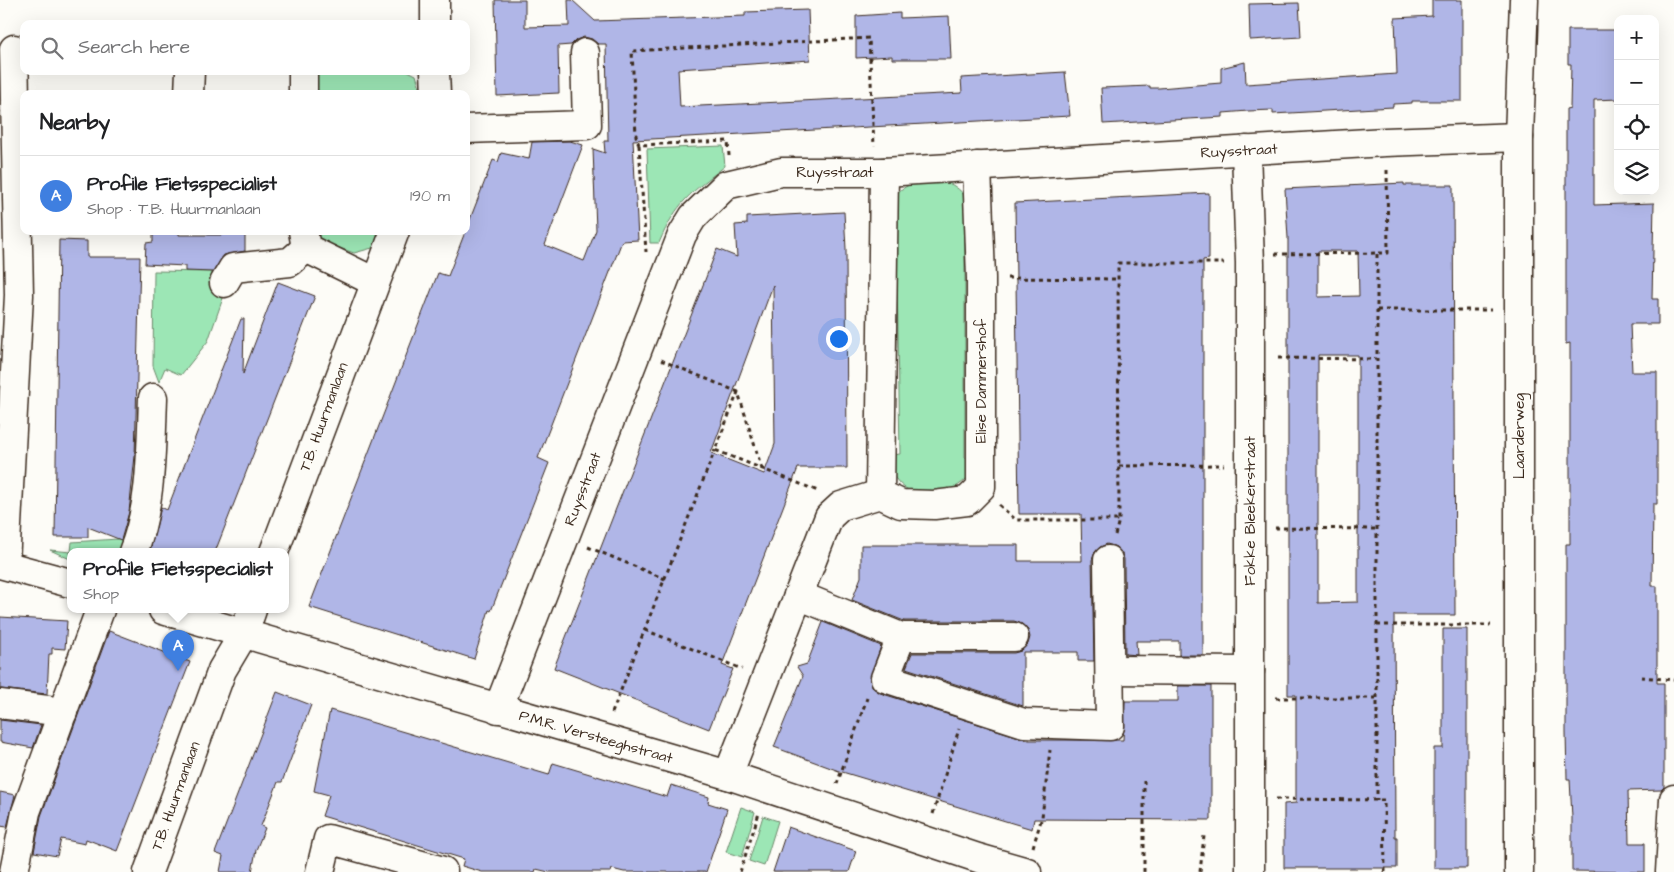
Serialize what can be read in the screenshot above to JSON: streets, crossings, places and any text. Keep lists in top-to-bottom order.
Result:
{
  "streets": {
    "street": [
      "Ruysstraat",
      "Elise Dammershof",
      "T.B. Huurmanlaan",
      "Laarderweg",
      "Fokke Bleekerstraat",
      "P.M.R. Versteeghstraat"
    ]
  },
  "crossings": [
    ["Ruysstraat", "Elise Dammershof"],
    ["Ruysstraat", "Laarderweg"],
    ["Ruysstraat", "Fokke Bleekerstraat"],
    ["Ruysstraat", "P.M.R. Versteeghstraat"],
    ["T.B. Huurmanlaan", "P.M.R. Versteeghstraat"]
  ],
  "page": {
    "map_buttons": ["+", "−"],
    "search": "Search here",
    "heading": "Nearby",
    "list": [
      {
        "mark": "A",
        "name": "Profile Fietsspecialist",
        "note": "Shop · T.B. Huurmanlaan",
        "value": "190 m"
      }
    ],
    "popup": ["Profile Fietsspecialist", "Shop"],
    "pins": "A"
  }
}
